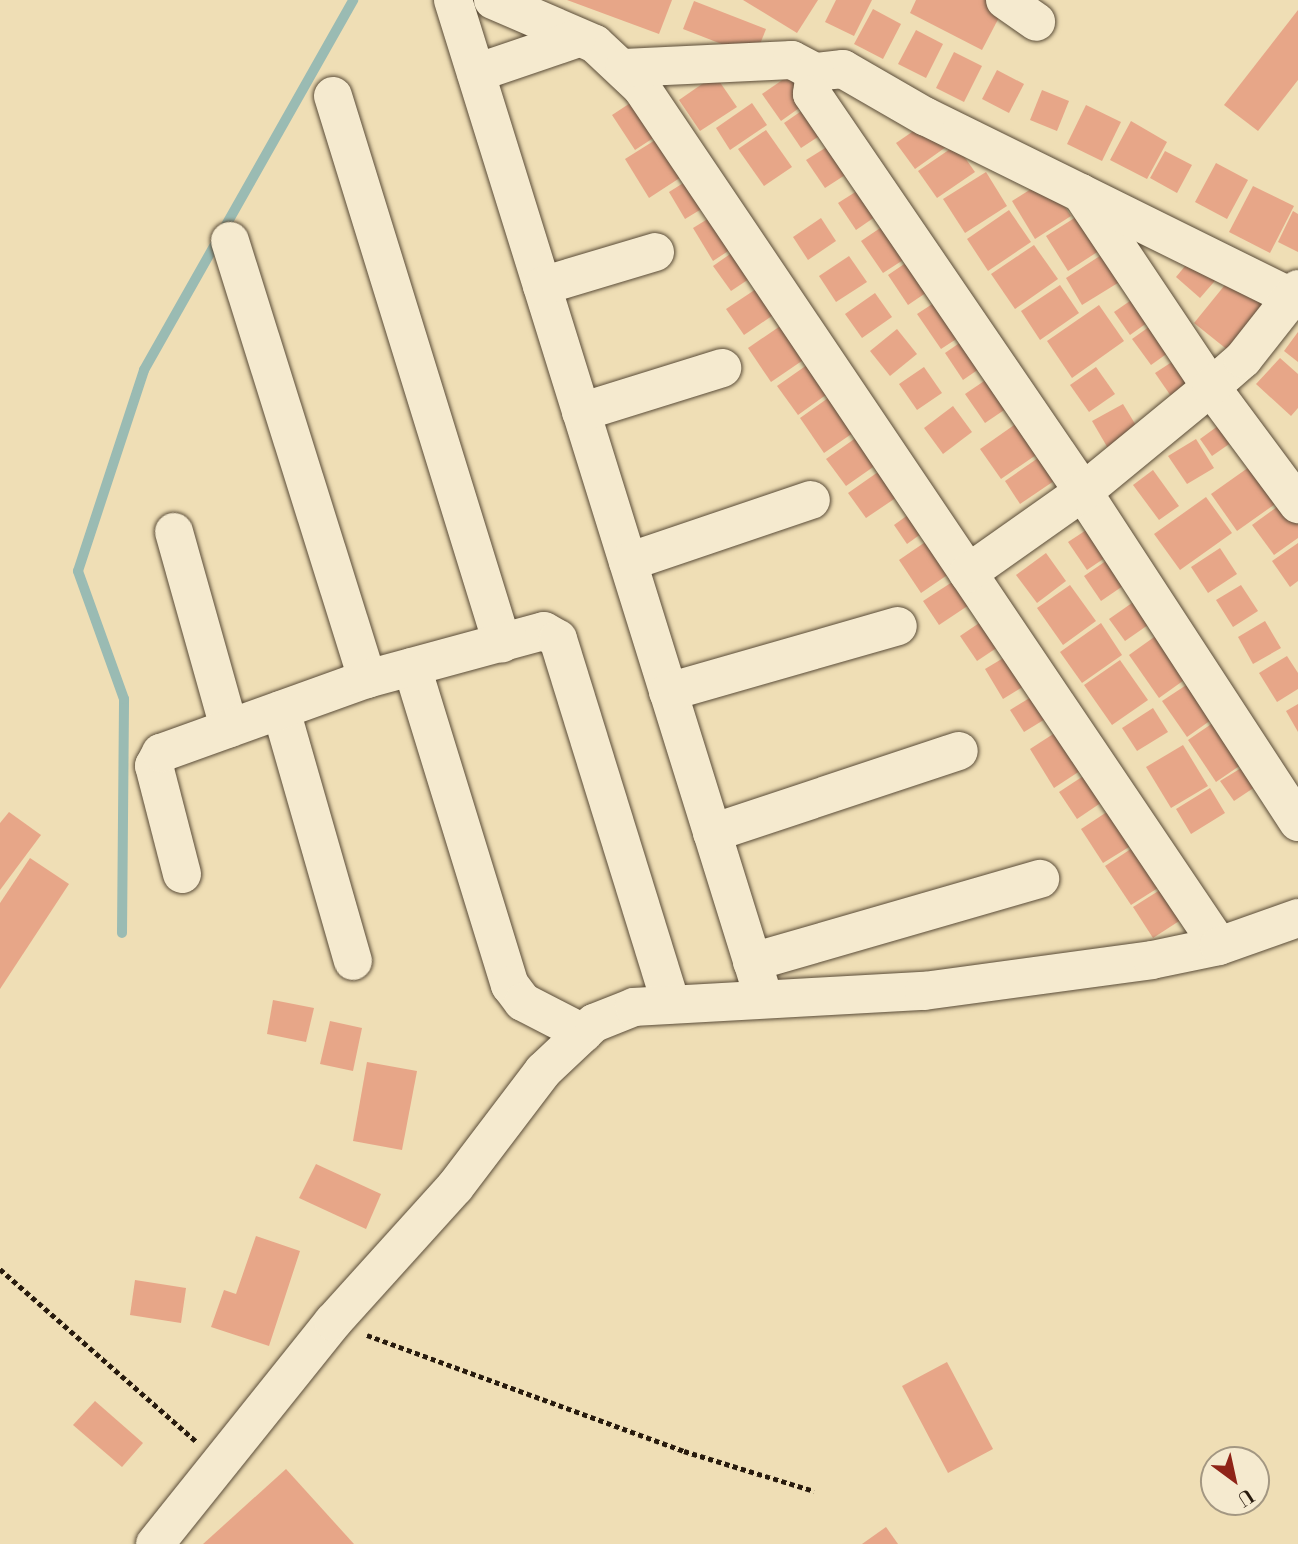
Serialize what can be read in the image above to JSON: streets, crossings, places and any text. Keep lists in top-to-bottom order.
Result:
{
  "north": "bottom right"
}
